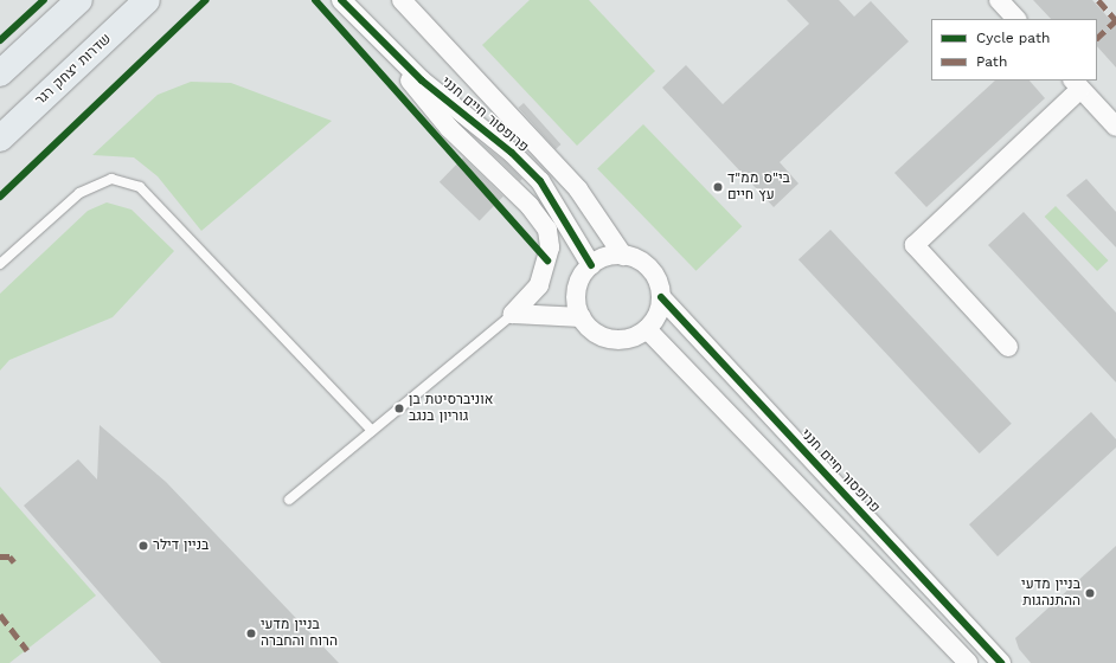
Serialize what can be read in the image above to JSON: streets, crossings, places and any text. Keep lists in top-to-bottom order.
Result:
{
  "streets": {
    "main road": ["שדרות יצחק רגר"],
    "street": ["פרופסור חיים חנני"]
  },
  "places": [
    "בי\"ס ממ\"ד עץ חיים",
    "אוניברסיטת בן גוריון בנגב",
    "בניין דילר",
    "בניין מדעי ההתנהגות",
    "בניין מדעי הרוח והחברה"
  ],
  "legend": ["Cycle path", "Path"]
}
